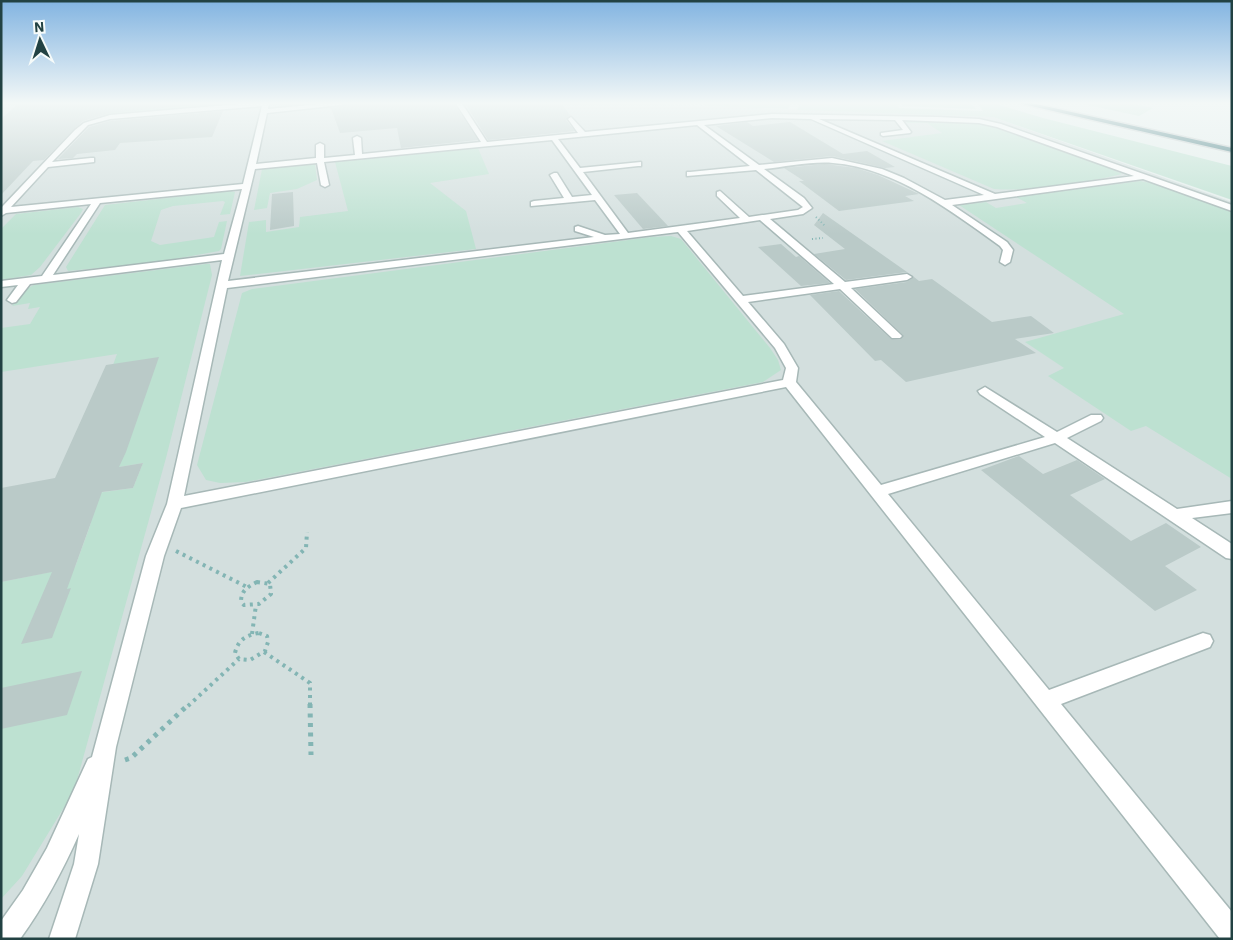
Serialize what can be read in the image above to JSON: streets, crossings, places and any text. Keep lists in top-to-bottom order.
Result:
{
  "north": "top"
}
